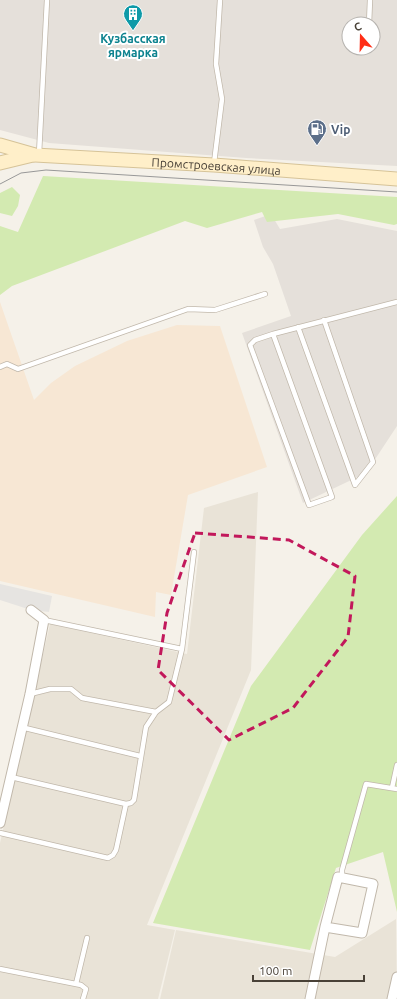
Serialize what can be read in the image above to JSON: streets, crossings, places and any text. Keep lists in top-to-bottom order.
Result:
{
  "streets": {
    "street": ["Промстроевская улица"]
  },
  "places": {
    "building": ["Кузбасская ярмарка"],
    "fuel station": ["Vip"]
  },
  "scale_bar": "100 m",
  "north": "top"
}
